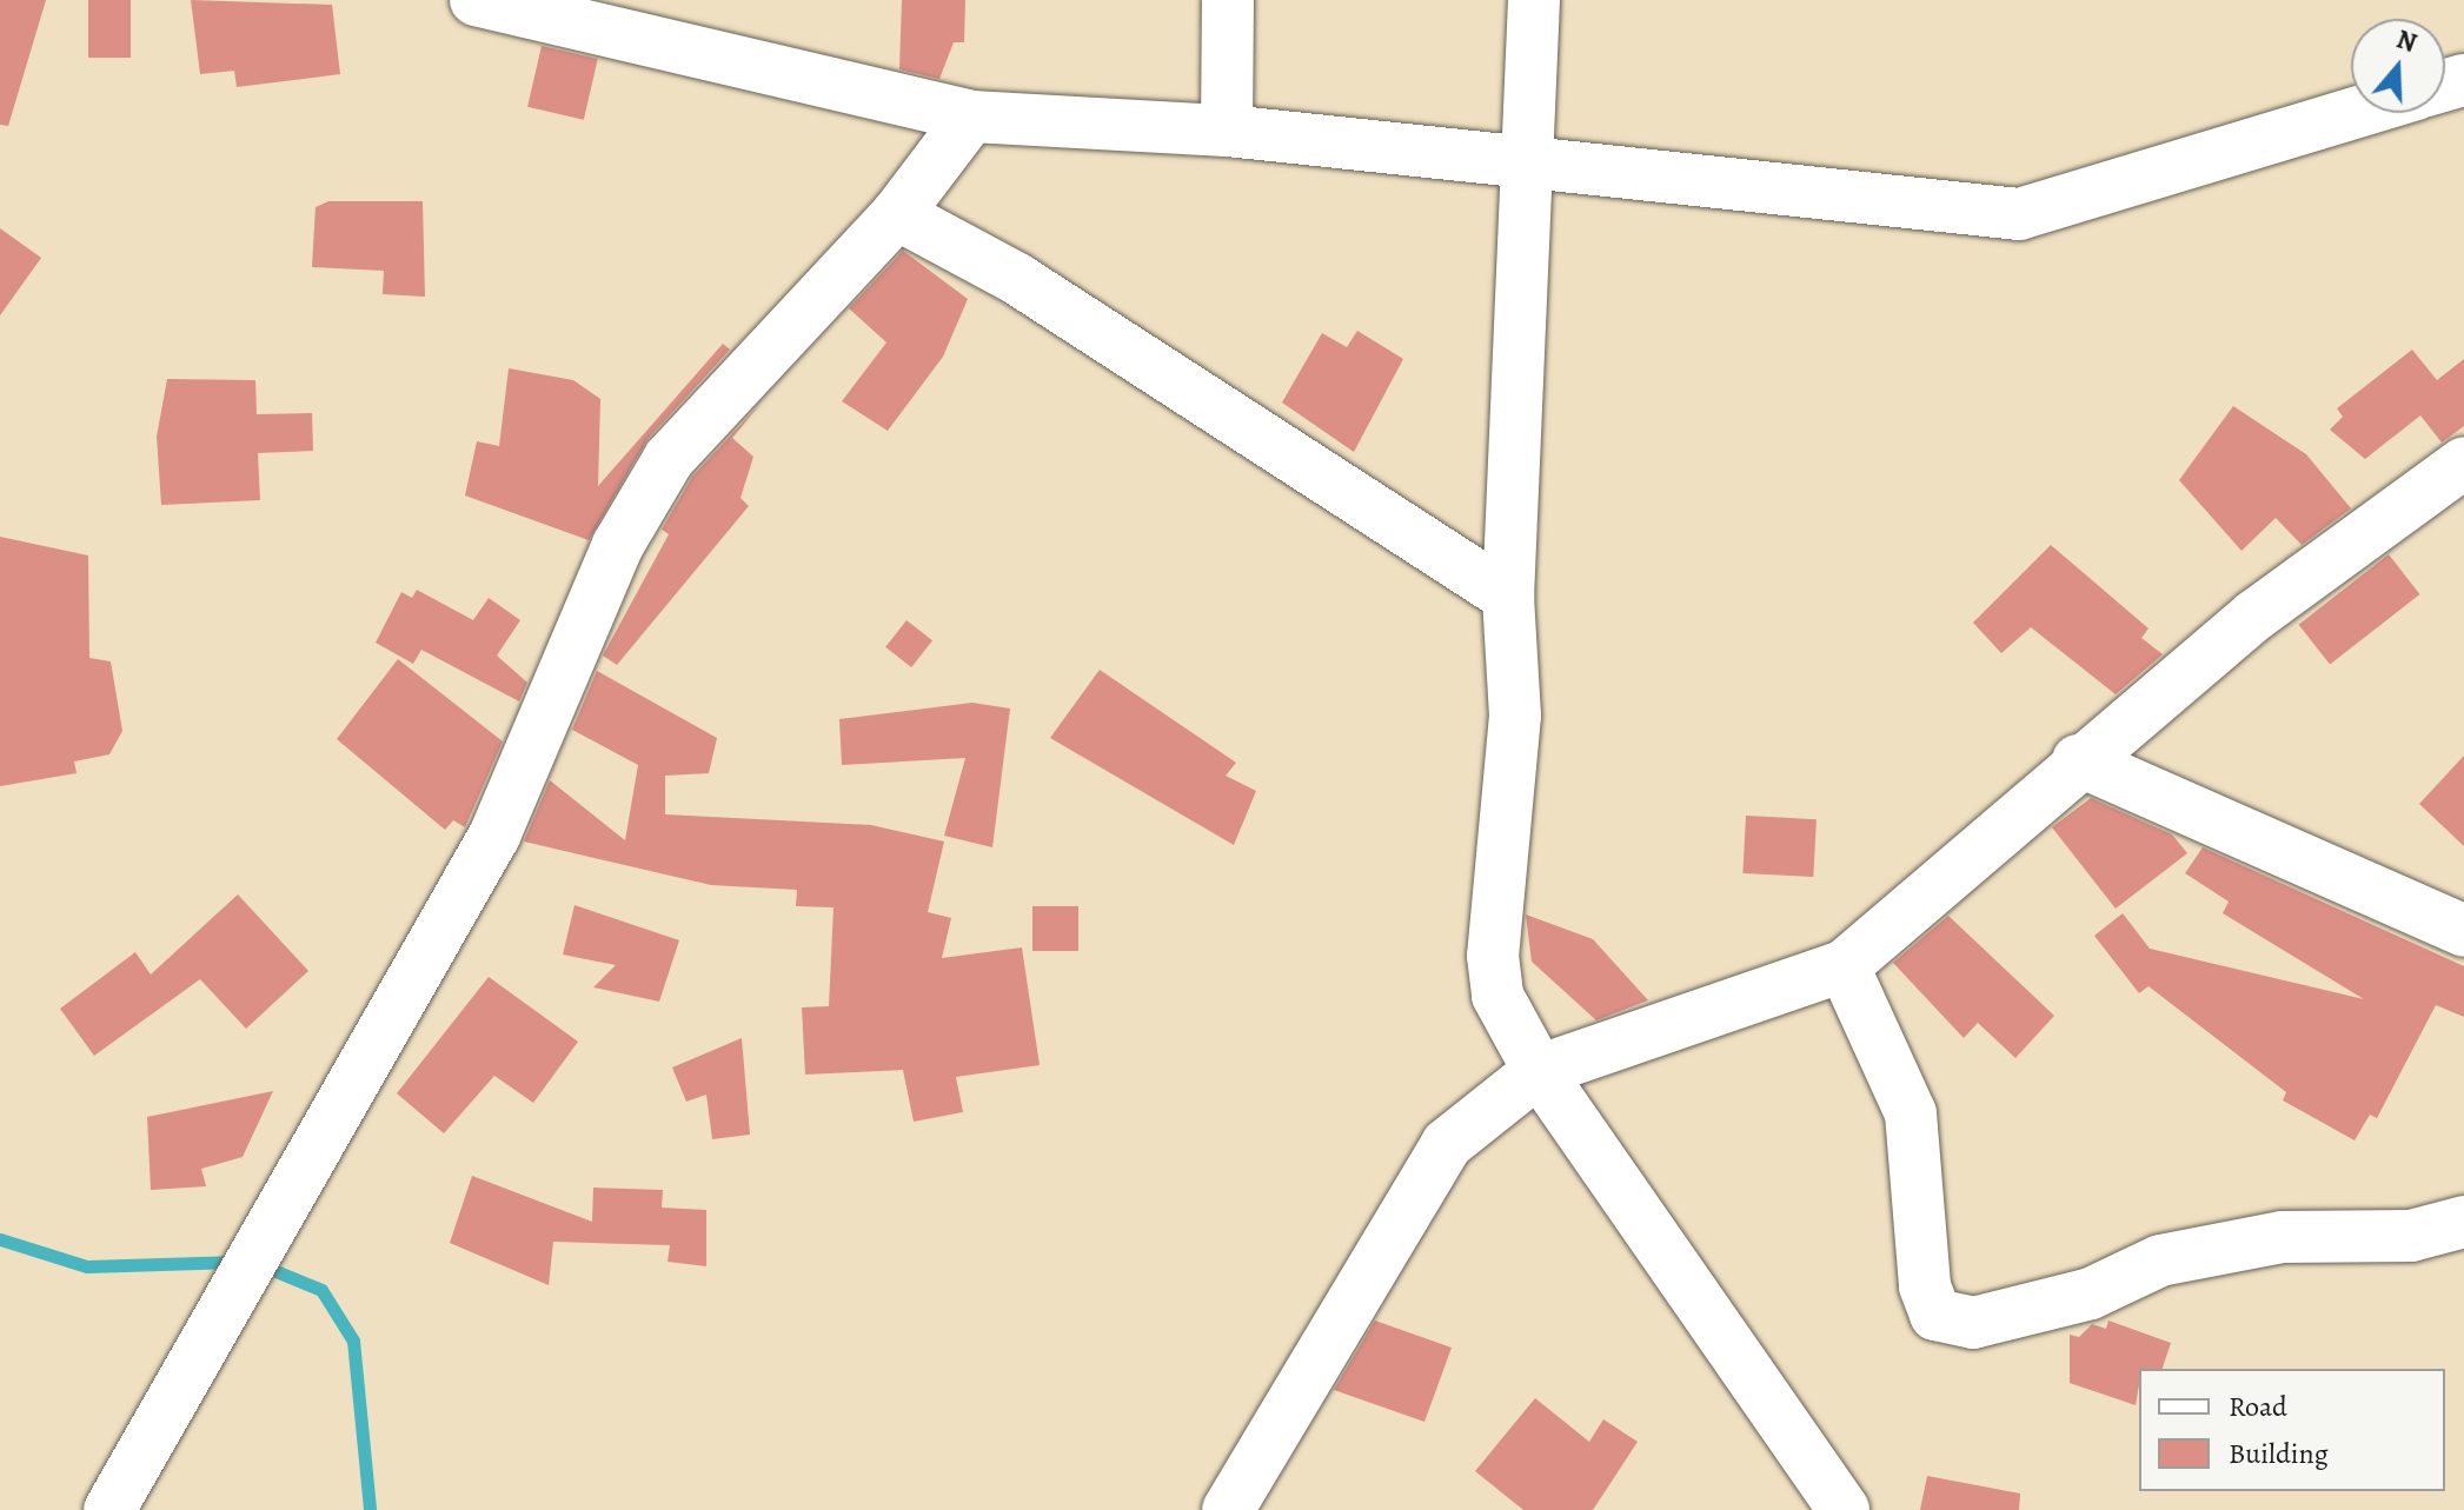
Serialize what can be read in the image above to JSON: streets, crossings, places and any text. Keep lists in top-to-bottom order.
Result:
{
  "legend": ["Road", "Building"],
  "north": "top"
}
